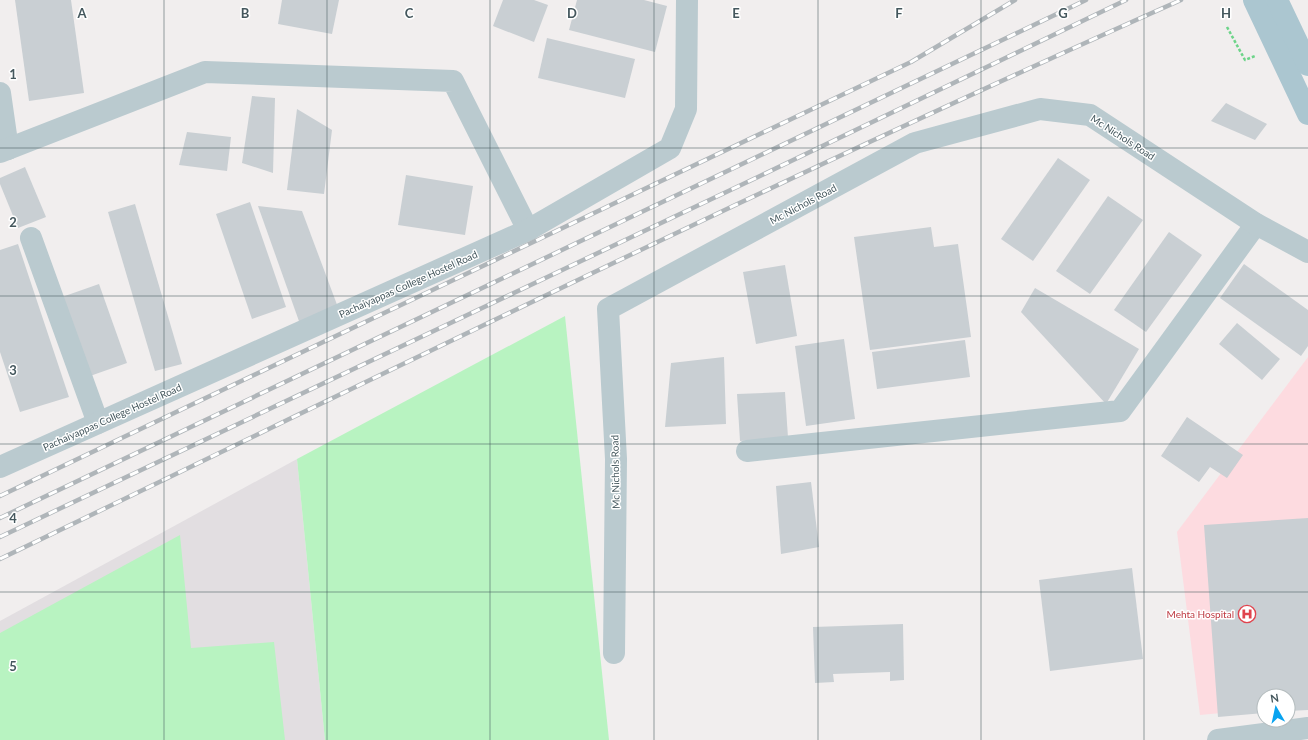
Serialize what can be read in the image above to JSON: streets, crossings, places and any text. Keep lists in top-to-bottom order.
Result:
{
  "streets": {
    "street": ["Mc Nichols Road", "Pachaiyappas College Hostel Road"]
  },
  "places": {
    "hospital": ["Mehta Hospital"]
  },
  "north": "top",
  "grid": {
    "columns": [
      "A",
      "B",
      "C",
      "D",
      "E",
      "F",
      "G",
      "H"
    ],
    "rows": [
      "1",
      "2",
      "3",
      "4",
      "5"
    ]
  }
}
